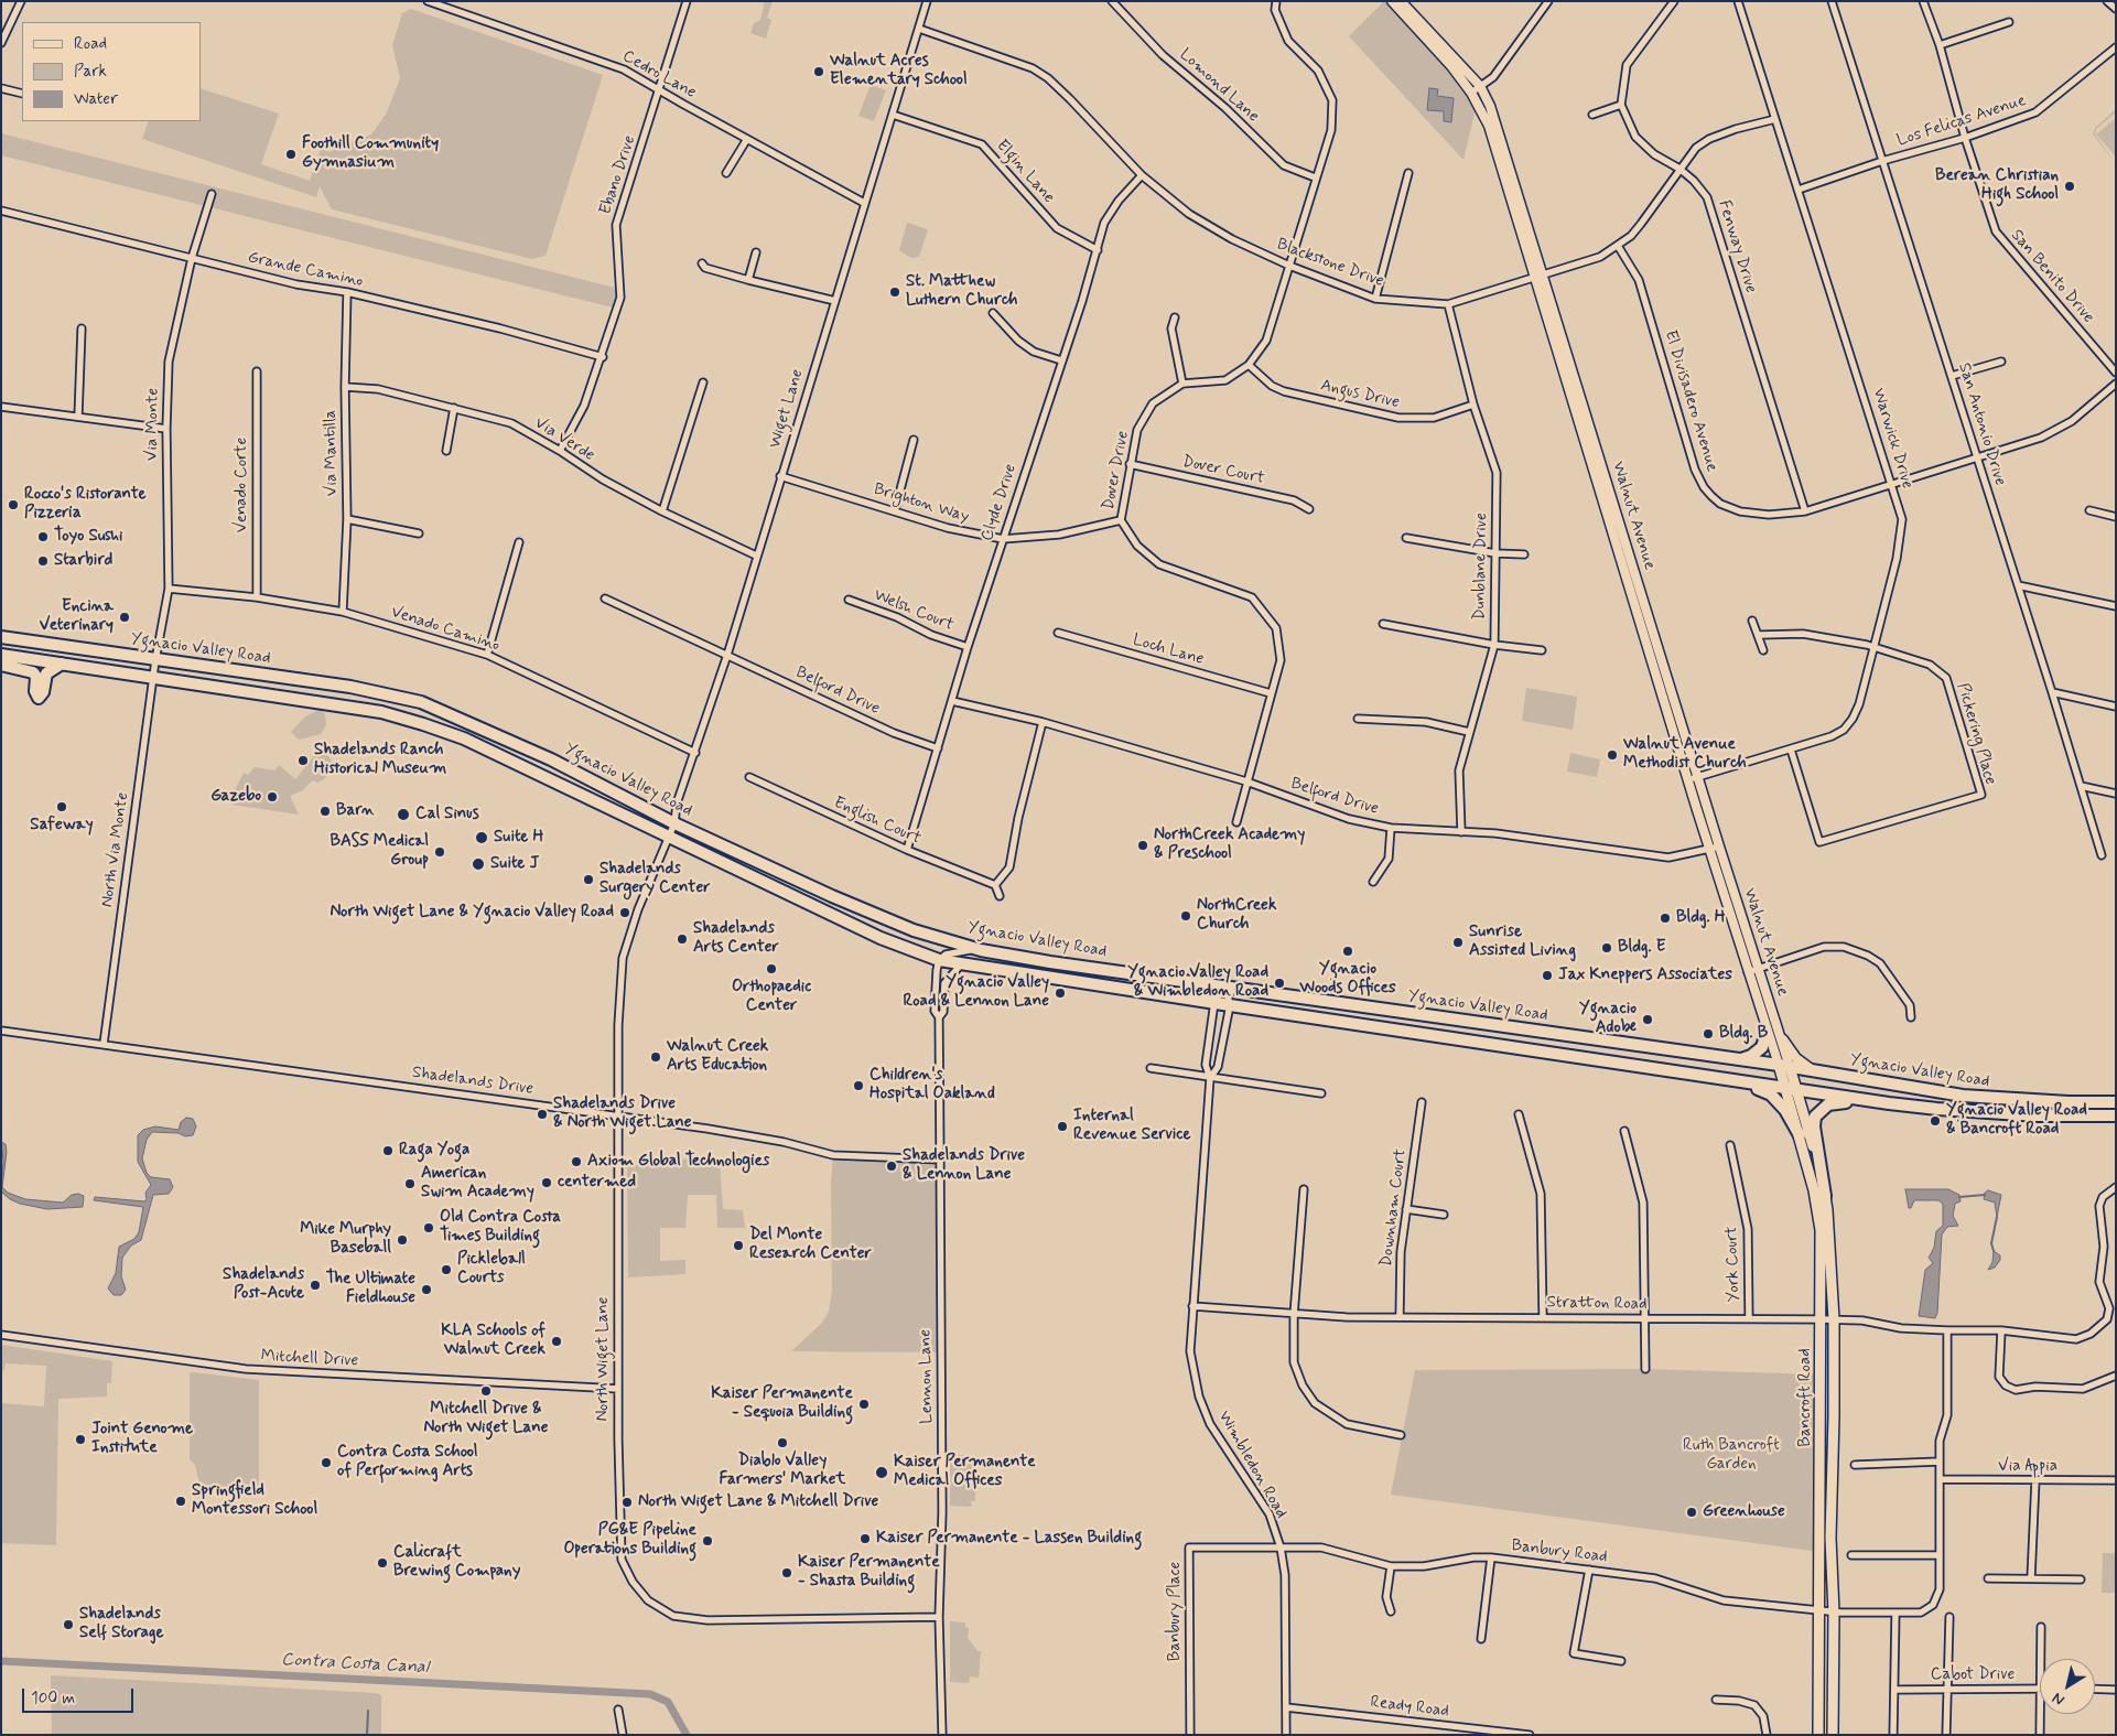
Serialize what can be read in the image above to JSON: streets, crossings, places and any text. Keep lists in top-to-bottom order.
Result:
{
  "streets": {
    "highway": ["Ygnacio Valley Road"],
    "main road": ["Bancroft Road"],
    "street": [
      "Cedro Lane",
      "Lomond Lane",
      "Los Felicas Avenue",
      "Elgin Lane",
      "Ebano Drive",
      "Fenway Drive",
      "Blackstone Drive",
      "Grande Camino",
      "San Benito Drive",
      "Angus Drive",
      "El Divisadero Avenue",
      "Wiget Lane",
      "Via Monte",
      "San Antonio Drive",
      "Warwick Drive",
      "Via Verde",
      "Via Mantilla",
      "Dover Drive",
      "Dover Court",
      "Venado Corte",
      "Clyde Drive",
      "Brighton Way",
      "Walnut Avenue",
      "Dunblane Drive",
      "Welsh Court",
      "Venado Camino",
      "Loch Lane",
      "Belford Drive",
      "Pickering Place",
      "English Court",
      "North Via Monte",
      "Shadelands Drive",
      "Downham Court",
      "York Court",
      "Stratton Road",
      "Mitchell Drive",
      "North Wiget Lane",
      "Lennon Lane",
      "Wimbledon Road",
      "Via Appia",
      "Banbury Road",
      "Banbury Place",
      "Cabot Drive",
      "Ready Road"
    ]
  },
  "crossings": [
    ["Cedro Lane", "Ebano Drive"],
    ["Cedro Lane", "Wiget Lane"],
    ["Lomond Lane", "Dover Drive"],
    ["Los Felicas Avenue", "San Benito Drive"],
    ["Los Felicas Avenue", "San Antonio Drive"],
    ["Los Felicas Avenue", "Warwick Drive"],
    ["Elgin Lane", "Wiget Lane"],
    ["Elgin Lane", "Clyde Drive"],
    ["Ebano Drive", "Grande Camino"],
    ["Ebano Drive", "Via Verde"],
    ["Fenway Drive", "Blackstone Drive"],
    ["Fenway Drive", "El Divisadero Avenue"],
    ["Blackstone Drive", "El Divisadero Avenue"],
    ["Blackstone Drive", "Wiget Lane"],
    ["Blackstone Drive", "Warwick Drive"],
    ["Blackstone Drive", "Dover Drive"],
    ["Blackstone Drive", "Clyde Drive"],
    ["Blackstone Drive", "Walnut Avenue"],
    ["Blackstone Drive", "Dunblane Drive"],
    ["Grande Camino", "Via Monte"],
    ["Grande Camino", "Via Mantilla"],
    ["Angus Drive", "Dover Drive"],
    ["Angus Drive", "Dunblane Drive"],
    ["El Divisadero Avenue", "San Antonio Drive"],
    ["El Divisadero Avenue", "Warwick Drive"],
    ["Wiget Lane", "Via Verde"],
    ["Wiget Lane", "Brighton Way"],
    ["Wiget Lane", "Venado Camino"],
    ["Wiget Lane", "Ygnacio Valley Road"],
    ["Wiget Lane", "Belford Drive"],
    ["Wiget Lane", "North Wiget Lane"],
    ["Via Monte", "Venado Camino"],
    ["Via Monte", "Ygnacio Valley Road"],
    ["Via Monte", "North Via Monte"],
    ["Warwick Drive", "Walnut Avenue"],
    ["Warwick Drive", "Pickering Place"],
    ["Via Verde", "Via Mantilla"],
    ["Via Mantilla", "Venado Camino"],
    ["Dover Drive", "Dover Court"],
    ["Dover Drive", "Brighton Way"],
    ["Dover Drive", "Loch Lane"],
    ["Dover Drive", "Belford Drive"],
    ["Venado Corte", "Venado Camino"],
    ["Clyde Drive", "Brighton Way"],
    ["Clyde Drive", "Welsh Court"],
    ["Clyde Drive", "Belford Drive"],
    ["Clyde Drive", "English Court"],
    ["Walnut Avenue", "Ygnacio Valley Road"],
    ["Walnut Avenue", "Belford Drive"],
    ["Walnut Avenue", "Bancroft Road"],
    ["Dunblane Drive", "Belford Drive"],
    ["Ygnacio Valley Road", "North Via Monte"],
    ["Ygnacio Valley Road", "North Wiget Lane"],
    ["Ygnacio Valley Road", "Lennon Lane"],
    ["Ygnacio Valley Road", "Bancroft Road"],
    ["Ygnacio Valley Road", "Wimbledon Road"],
    ["North Via Monte", "Shadelands Drive"],
    ["Shadelands Drive", "North Wiget Lane"],
    ["Shadelands Drive", "Lennon Lane"],
    ["Downham Court", "Stratton Road"],
    ["York Court", "Stratton Road"],
    ["Stratton Road", "Bancroft Road"],
    ["Stratton Road", "Wimbledon Road"],
    ["Stratton Road", "Banbury Road"],
    ["Mitchell Drive", "North Wiget Lane"],
    ["North Wiget Lane", "Lennon Lane"],
    ["Bancroft Road", "Banbury Road"],
    ["Wimbledon Road", "Banbury Road"],
    ["Wimbledon Road", "Banbury Place"],
    ["Wimbledon Road", "Ready Road"],
    ["Via Appia", "Banbury Road"],
    ["Banbury Road", "Banbury Place"]
  ],
  "water": ["Contra Costa Canal"],
  "parks": ["Ruth Bancroft Garden"],
  "places": [
    "Walnut Acres Elementary School",
    "Foothill Community Gymnasium",
    "Berean Christian High School",
    "St. Matthew Luthern Church",
    "Rocco's Ristorante Pizzeria",
    "Toyo Sushi",
    "Starbird",
    "Encina Veterinary",
    "Walnut Avenue Methodist Church",
    "Shadelands Ranch Historical Museum",
    "Gazebo",
    "Safeway",
    "Barn",
    "Cal Sinus",
    "Suite H",
    "NorthCreek Academy & Preschool",
    "BASS Medical Group",
    "Suite J",
    "Shadelands Surgery Center",
    "North Wiget Lane & Ygnacio Valley Road",
    "NorthCreek Church",
    "Bldg. H",
    "Shadelands Arts Center",
    "Sunrise Assisted Living",
    "Bldg. E",
    "Ygnacio Woods Offices",
    "Orthopaedic Center",
    "Jax Kneppers Associates",
    "Ygnacio Valley Road & Wimbledon Road",
    "Ygnacio Valley Road & Lennon Lane",
    "Ygnacio Adobe",
    "Bldg. B",
    "Walnut Creek Arts Education",
    "Children's Hospital Oakland",
    "Shadelands Drive & North Wiget Lane",
    "Ygnacio Valley Road & Bancroft Road",
    "Internal Revenue Service",
    "Raga Yoga",
    "Axiom Global Technologies",
    "Shadelands Drive & Lennon Lane",
    "centermed",
    "American Swim Academy",
    "Old Contra Costa Times Building",
    "Mike Murphy Baseball",
    "Del Monte Research Center",
    "Pickleball Courts",
    "Shadelands Post-Acute",
    "The Ultimate Fieldhouse",
    "KLA Schools of Walnut Creek",
    "Mitchell Drive & North Wiget Lane",
    "Kaiser Permanente - Sequoia Building",
    "Joint Genome Institute",
    "Diablo Valley Farmers' Market",
    "Contra Costa School of Performing Arts",
    "Kaiser Permanente Medical Offices",
    "Springfield Montessori School",
    "North Wiget Lane & Mitchell Drive",
    "Greenhouse",
    "Kaiser Permanente - Lassen Building",
    "PG&E Pipeline Operations Building",
    "Calicraft Brewing Company",
    "Kaiser Permanente - Shasta Building",
    "Shadelands Self Storage"
  ],
  "legend": ["Road", "Park", "Water"],
  "scale_bar": "100 m",
  "north": "bottom left"
}
